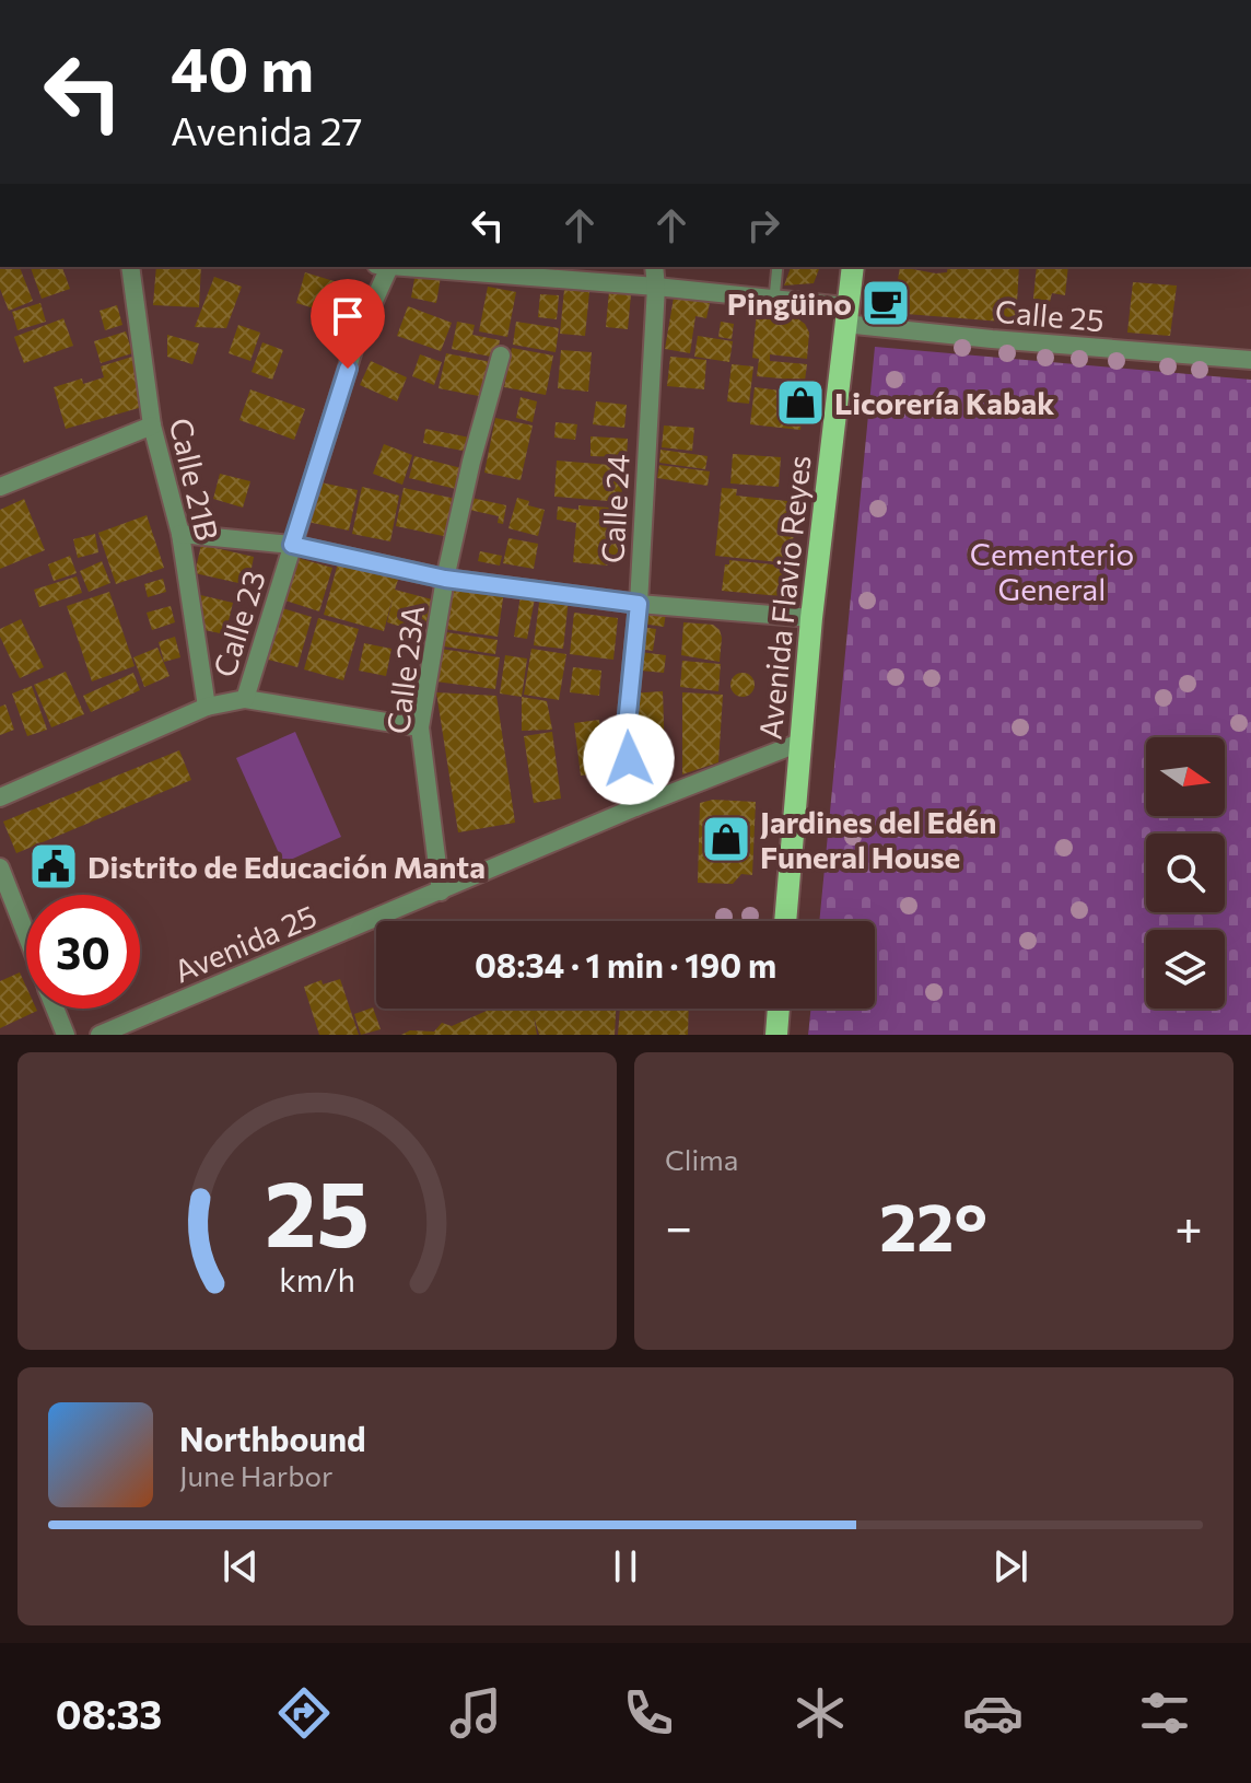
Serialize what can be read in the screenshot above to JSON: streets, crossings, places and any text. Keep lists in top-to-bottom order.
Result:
{
  "streets": {
    "main road": ["Avenida Flavio Reyes"],
    "street": [
      "Calle 25",
      "Calle 21B",
      "Calle 24",
      "Calle 23",
      "Calle 23A",
      "Avenida 25"
    ]
  },
  "crossings": [
    ["Calle 25", "Calle 24"],
    ["Calle 25", "Avenida Flavio Reyes"],
    ["Calle 21B", "Calle 23"],
    ["Calle 24", "Avenida 25"],
    ["Avenida Flavio Reyes", "Avenida 25"],
    ["Calle 23A", "Avenida 25"]
  ],
  "parks": ["Cementerio General"],
  "places": {
    "cafe": ["Pingüino"],
    "shop": ["Licorería Kabak", "Jardines del Edén Funeral House"],
    "public building": ["Distrito de Educación Manta"]
  },
  "north": "right",
  "page": {
    "turn": ["40 m", "Avenida 27"],
    "limit": "30",
    "trip": "08:34 · 1 min · 190 m",
    "tile": "Clima",
    "heat": ["−", "22°", "+"],
    "song": ["Northbound", "June Harbor"],
    "tabs": "08:33",
    "gauge": ["25", "km/h"]
  }
}
